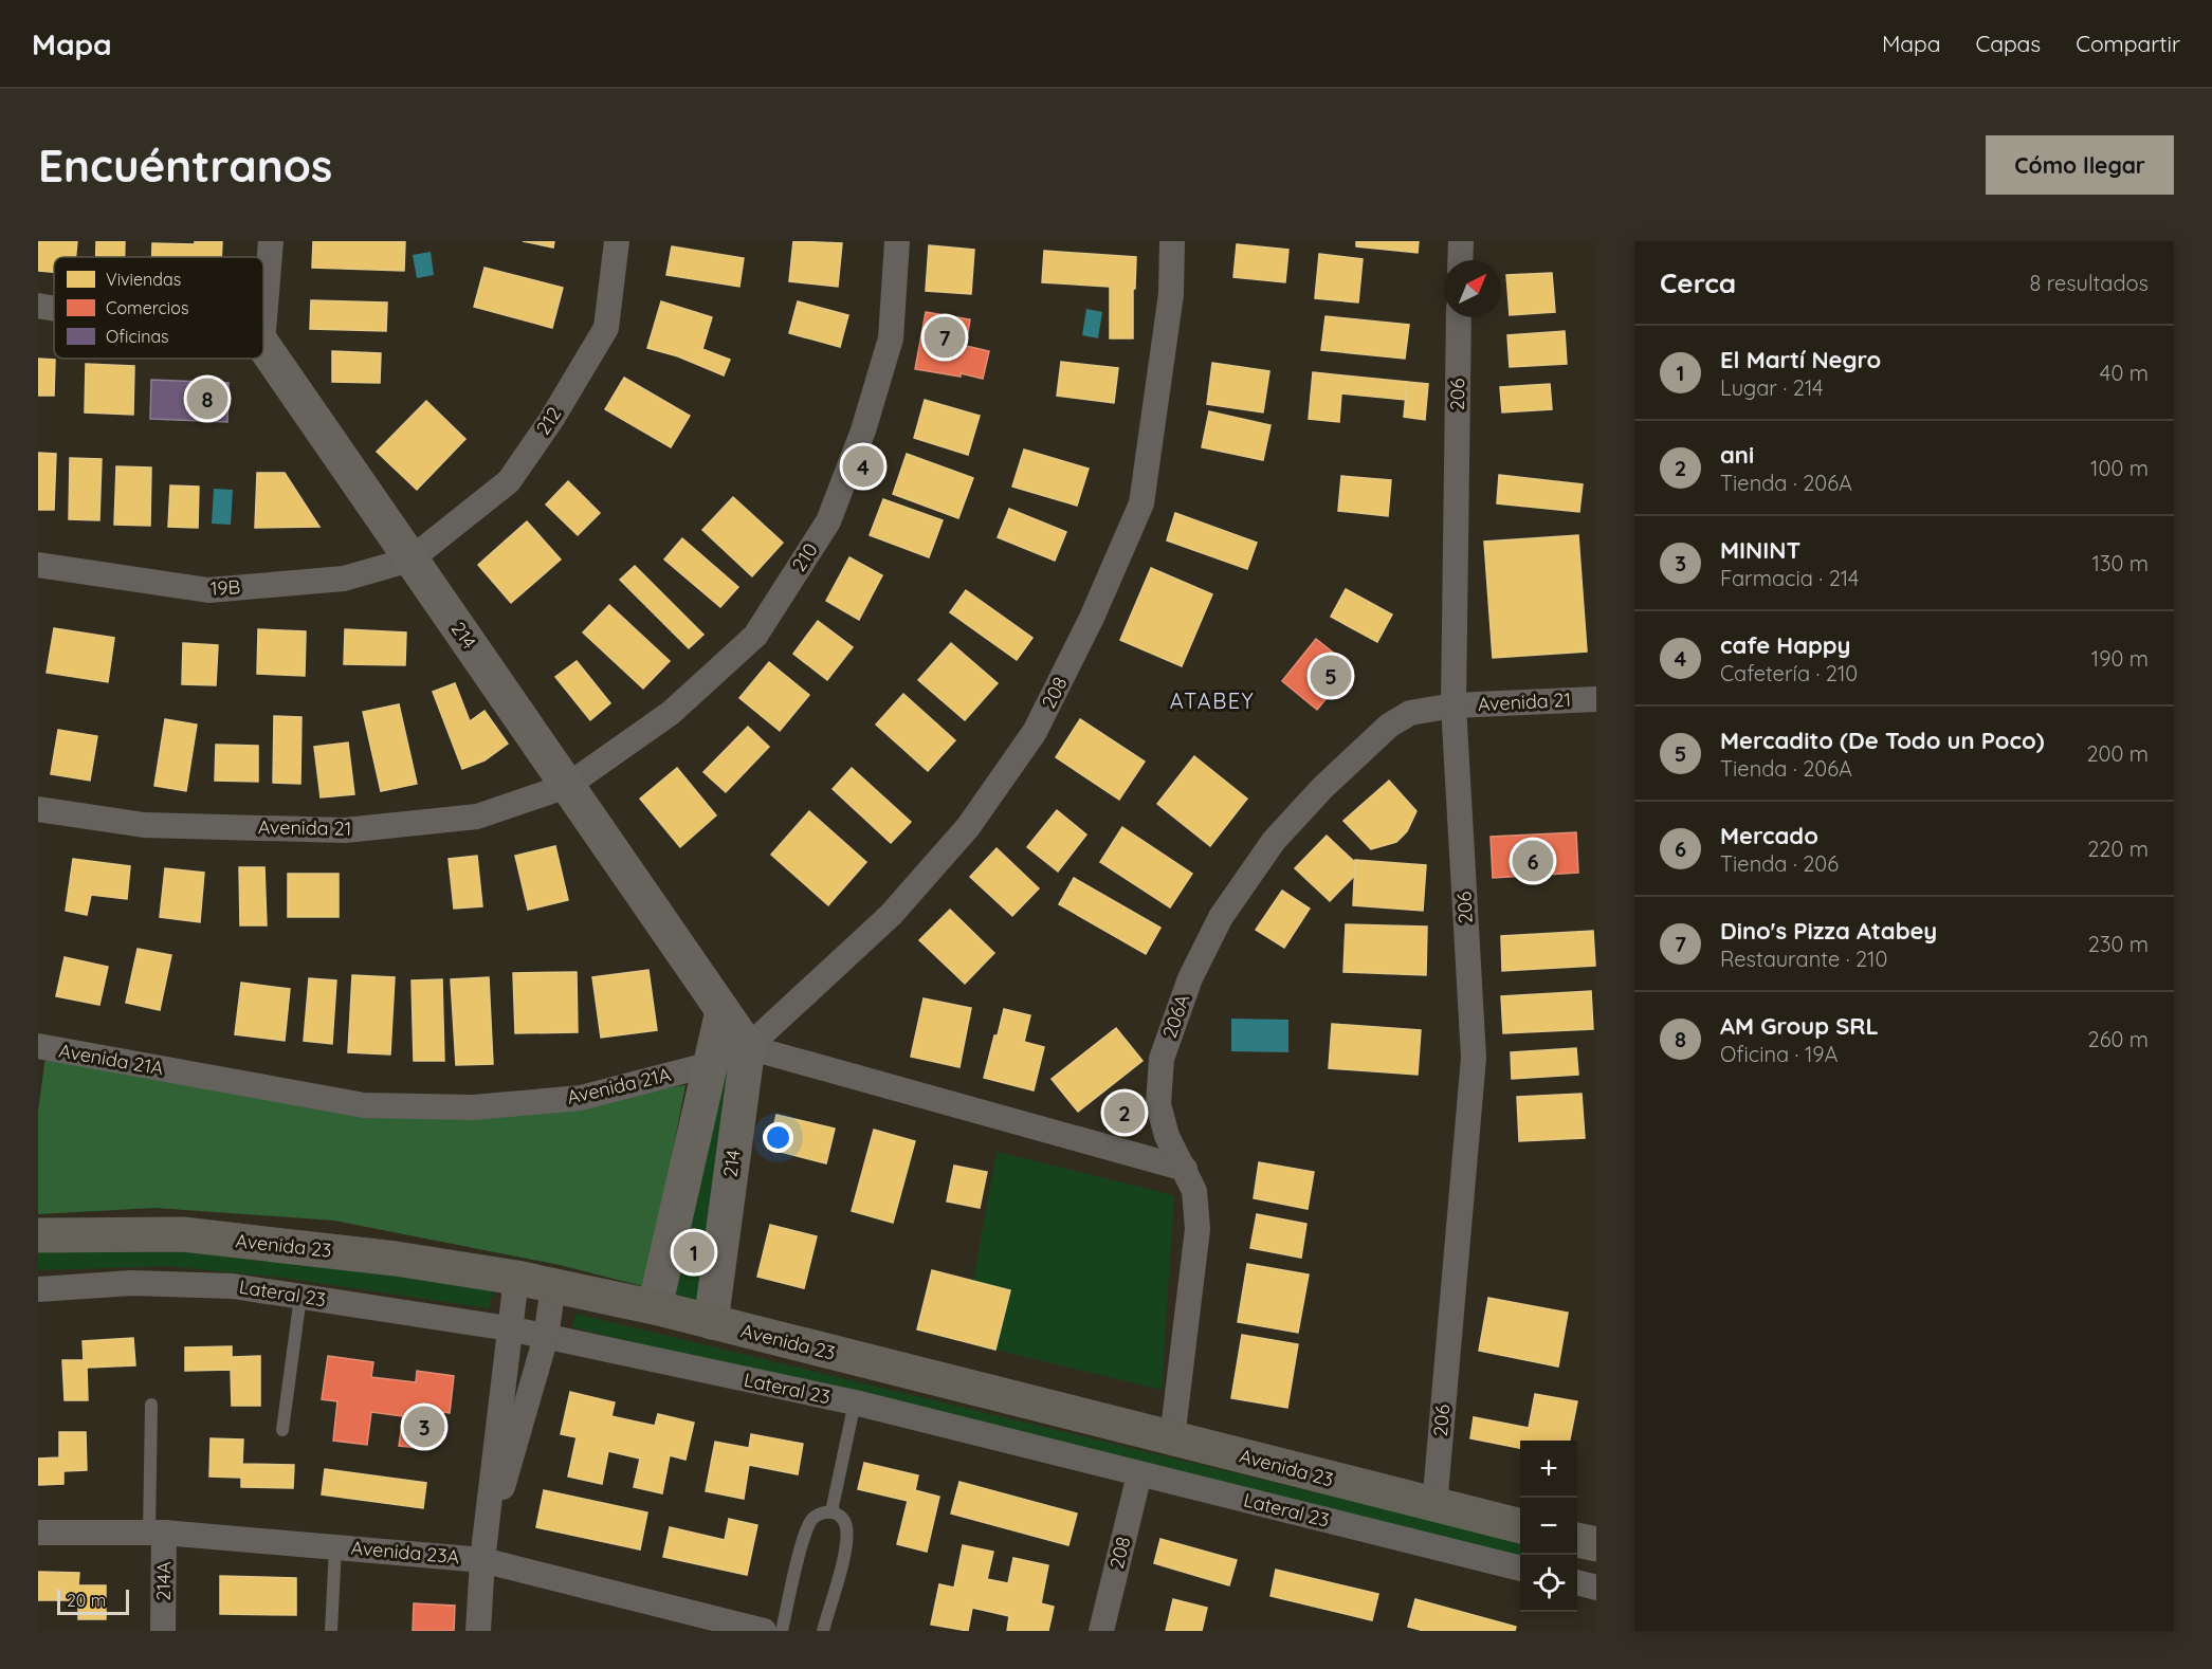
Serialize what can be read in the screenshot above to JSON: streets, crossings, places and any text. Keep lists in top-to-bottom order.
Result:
{
  "streets": {
    "main road": ["Avenida 23"],
    "street": [
      "206",
      "212",
      "210",
      "19B",
      "214",
      "208",
      "Avenida 21",
      "206A",
      "Avenida 21A",
      "Lateral 23",
      "Avenida 23A",
      "214A"
    ]
  },
  "crossings": [
    ["206", "Avenida 21"],
    ["206", "206A"],
    ["206", "Avenida 23"],
    ["212", "19B"],
    ["212", "214"],
    ["210", "214"],
    ["210", "Avenida 21"],
    ["19B", "214"],
    ["214", "208"],
    ["214", "Avenida 21"],
    ["214", "Avenida 21A"],
    ["214", "Avenida 23"],
    ["208", "Avenida 21A"],
    ["208", "Lateral 23"],
    ["Avenida 21", "206A"],
    ["206A", "Avenida 23"],
    ["Avenida 23A", "214A"]
  ],
  "districts": ["ATABEY"],
  "legend": ["Viviendas", "Comercios", "Oficinas"],
  "scale_bar": "20 m",
  "north": "top right",
  "page": {
    "header": "Mapa",
    "nav": ["Mapa", "Capas", "Compartir"],
    "buttons": "Cómo llegar",
    "title": "Encuéntranos",
    "heading": ["Cerca", "8 resultados"],
    "pins": [
      "7",
      "8",
      "4",
      "5",
      "6",
      "2",
      "1",
      "3"
    ],
    "list": [
      {
        "mark": "1",
        "name": "El Martí Negro",
        "note": "Lugar · 214",
        "value": "40 m"
      },
      {
        "mark": "2",
        "name": "ani",
        "note": "Tienda · 206A",
        "value": "100 m"
      },
      {
        "mark": "3",
        "name": "MININT",
        "note": "Farmacia · 214",
        "value": "130 m"
      },
      {
        "mark": "4",
        "name": "cafe Happy",
        "note": "Cafetería · 210",
        "value": "190 m"
      },
      {
        "mark": "5",
        "name": "Mercadito (De Todo un Poco)",
        "note": "Tienda · 206A",
        "value": "200 m"
      },
      {
        "mark": "6",
        "name": "Mercado",
        "note": "Tienda · 206",
        "value": "220 m"
      },
      {
        "mark": "7",
        "name": "Dino's Pizza Atabey",
        "note": "Restaurante · 210",
        "value": "230 m"
      },
      {
        "mark": "8",
        "name": "AM Group SRL",
        "note": "Oficina · 19A",
        "value": "260 m"
      }
    ],
    "map_buttons": ["+", "−"],
    "scale": "20 m"
  }
}
